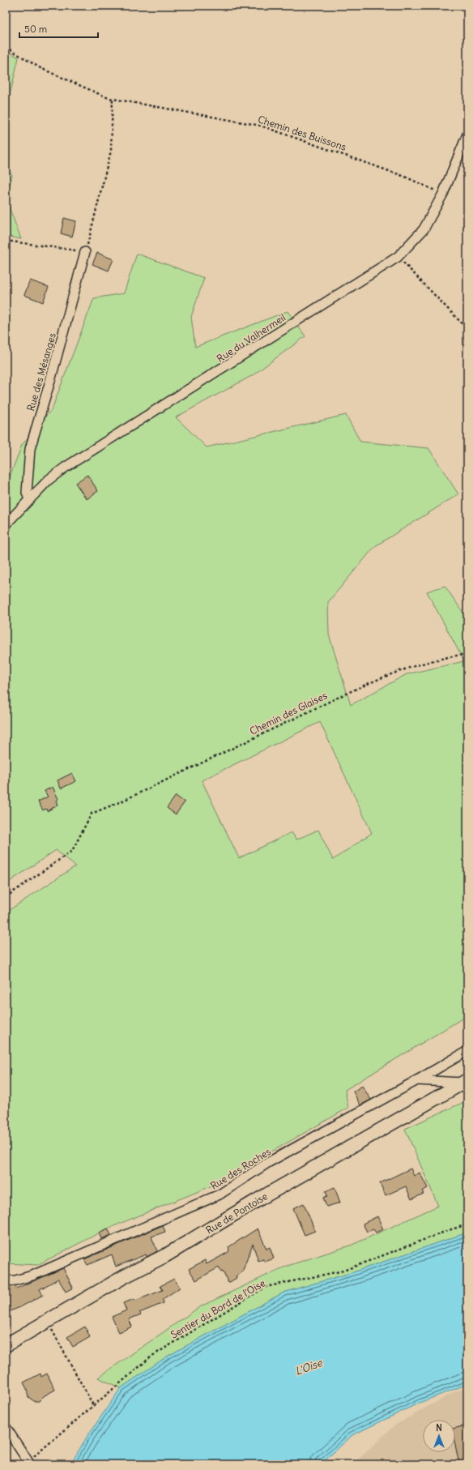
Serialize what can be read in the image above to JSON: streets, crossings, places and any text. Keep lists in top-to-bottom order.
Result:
{
  "streets": {
    "main road": ["Rue de Pontoise"],
    "street": ["Rue du Valhermeil", "Rue des Mésanges", "Rue des Roches"],
    "path": ["Chemin des Buissons", "Chemin des Glaises", "Sentier du Bord de l'Oise"]
  },
  "crossings": [
    ["Chemin des Buissons", "Rue du Valhermeil"],
    ["Rue du Valhermeil", "Rue des Mésanges"]
  ],
  "water": ["L'Oise"],
  "scale_bar": "50 m",
  "north": "top"
}
